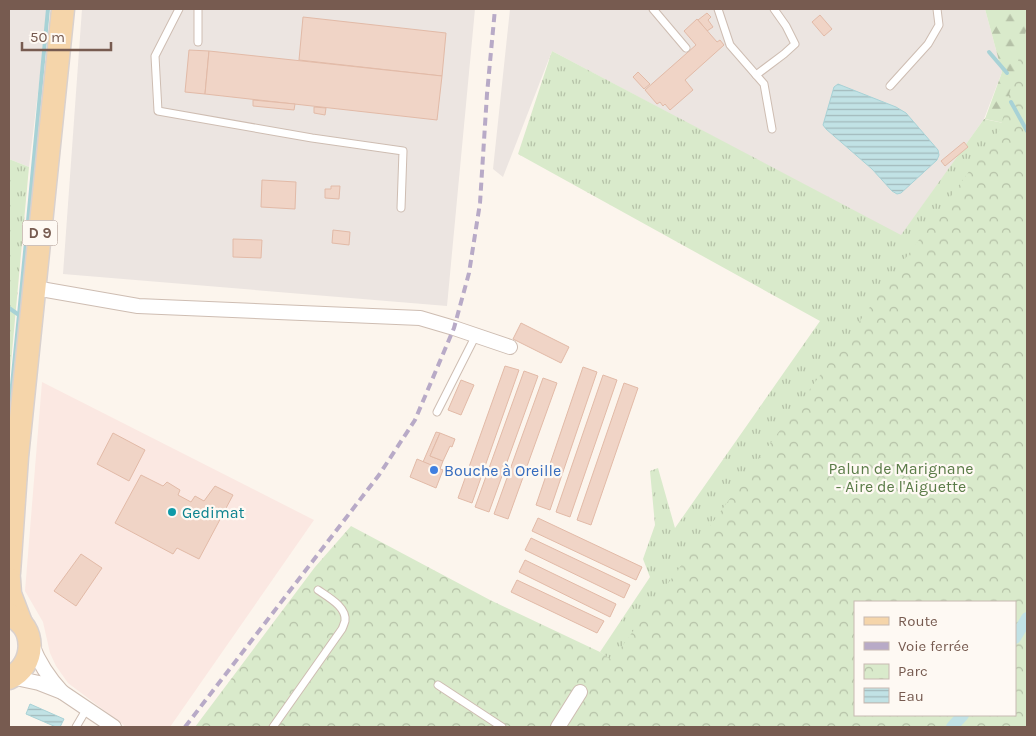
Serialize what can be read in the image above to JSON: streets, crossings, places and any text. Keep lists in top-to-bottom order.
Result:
{
  "streets": {
    "main road": ["D 9"]
  },
  "parks": ["Palun de Marignane - Aire de l'Aiguette"],
  "places": ["Bouche à Oreille", "Gedimat"],
  "legend": [
    "Route",
    "Voie ferrée",
    "Parc",
    "Eau"
  ],
  "scale_bar": "50 m"
}
